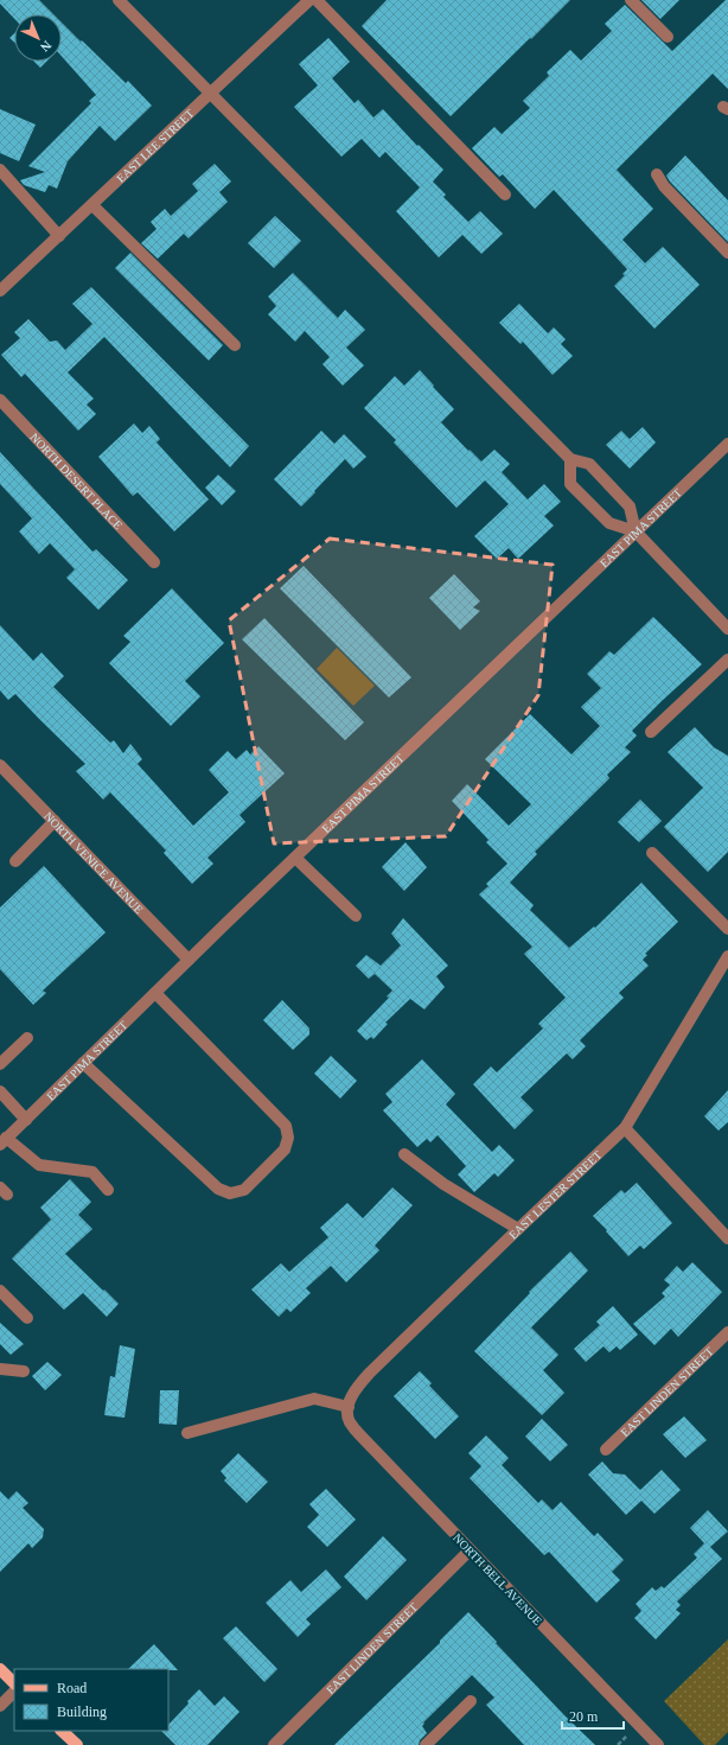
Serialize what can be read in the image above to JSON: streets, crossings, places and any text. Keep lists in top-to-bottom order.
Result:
{
  "streets": {
    "street": [
      "EAST LEE STREET",
      "NORTH DESERT PLACE",
      "EAST PIMA STREET",
      "NORTH VENICE AVENUE",
      "EAST LESTER STREET",
      "EAST LINDEN STREET",
      "NORTH BELL AVENUE"
    ]
  },
  "crossings": [
    ["EAST PIMA STREET", "NORTH VENICE AVENUE"],
    ["EAST LESTER STREET", "NORTH BELL AVENUE"],
    ["EAST LINDEN STREET", "NORTH BELL AVENUE"]
  ],
  "legend": ["Road", "Building"],
  "scale_bar": "20 m",
  "north": "bottom right"
}
